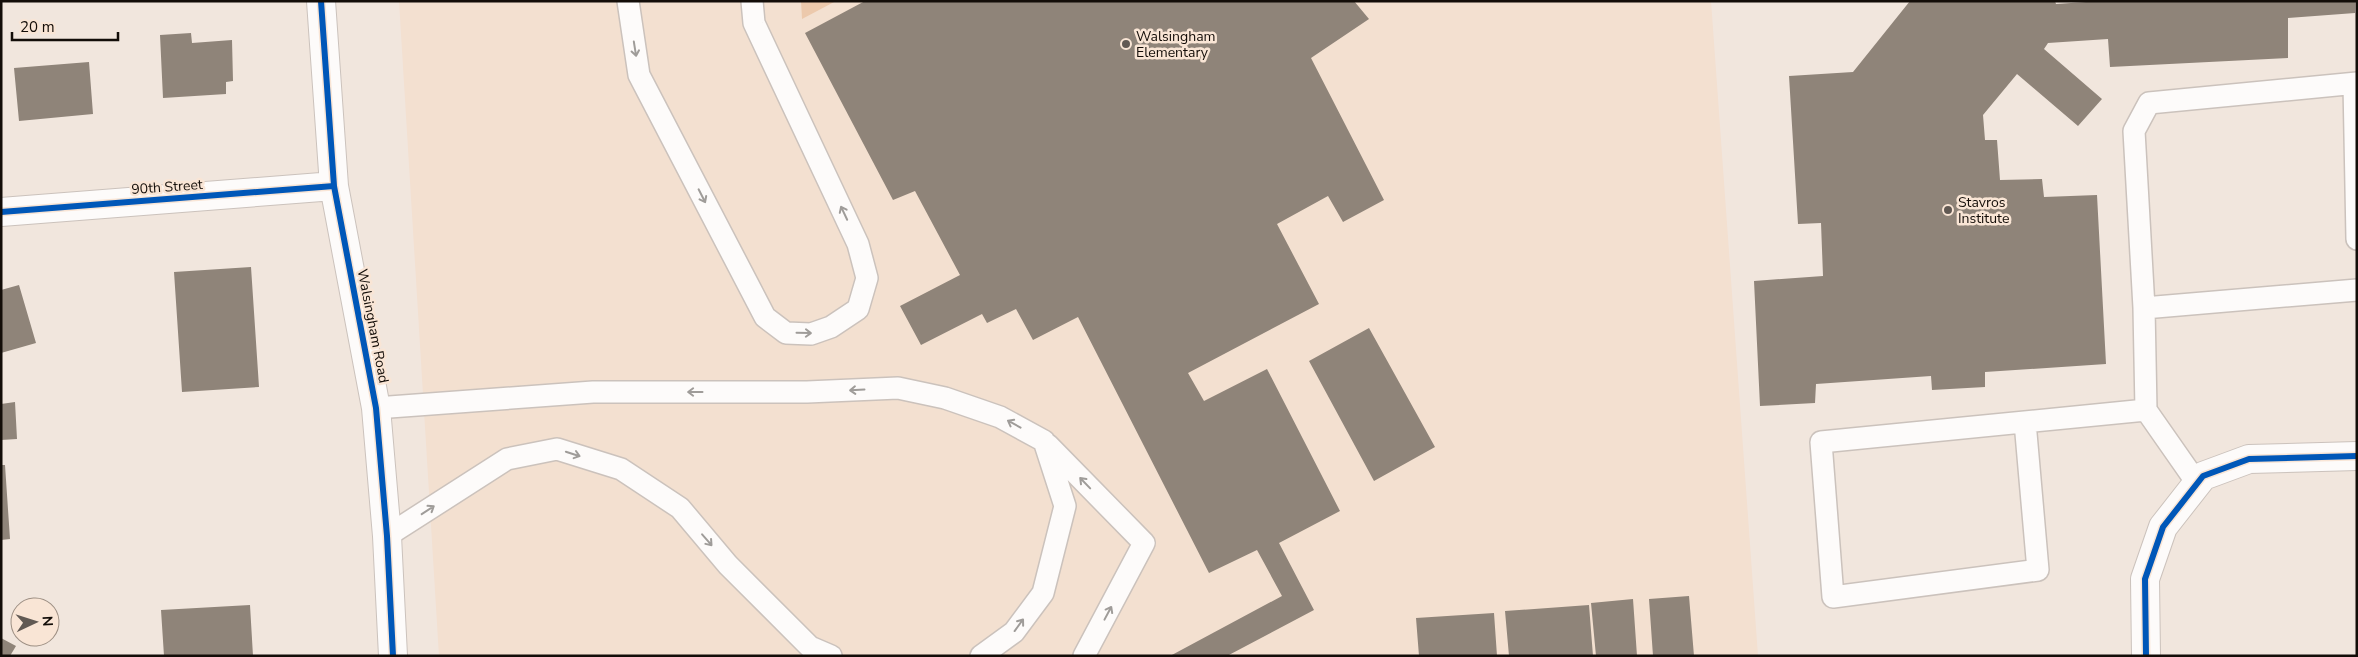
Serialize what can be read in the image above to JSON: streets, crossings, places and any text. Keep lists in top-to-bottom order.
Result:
{
  "streets": {
    "street": ["90th Street", "Walsingham Road"]
  },
  "crossings": [
    ["90th Street", "Walsingham Road"]
  ],
  "places": ["Walsingham Elementary", "Stavros Institute"],
  "scale_bar": "20 m",
  "north": "right"
}
